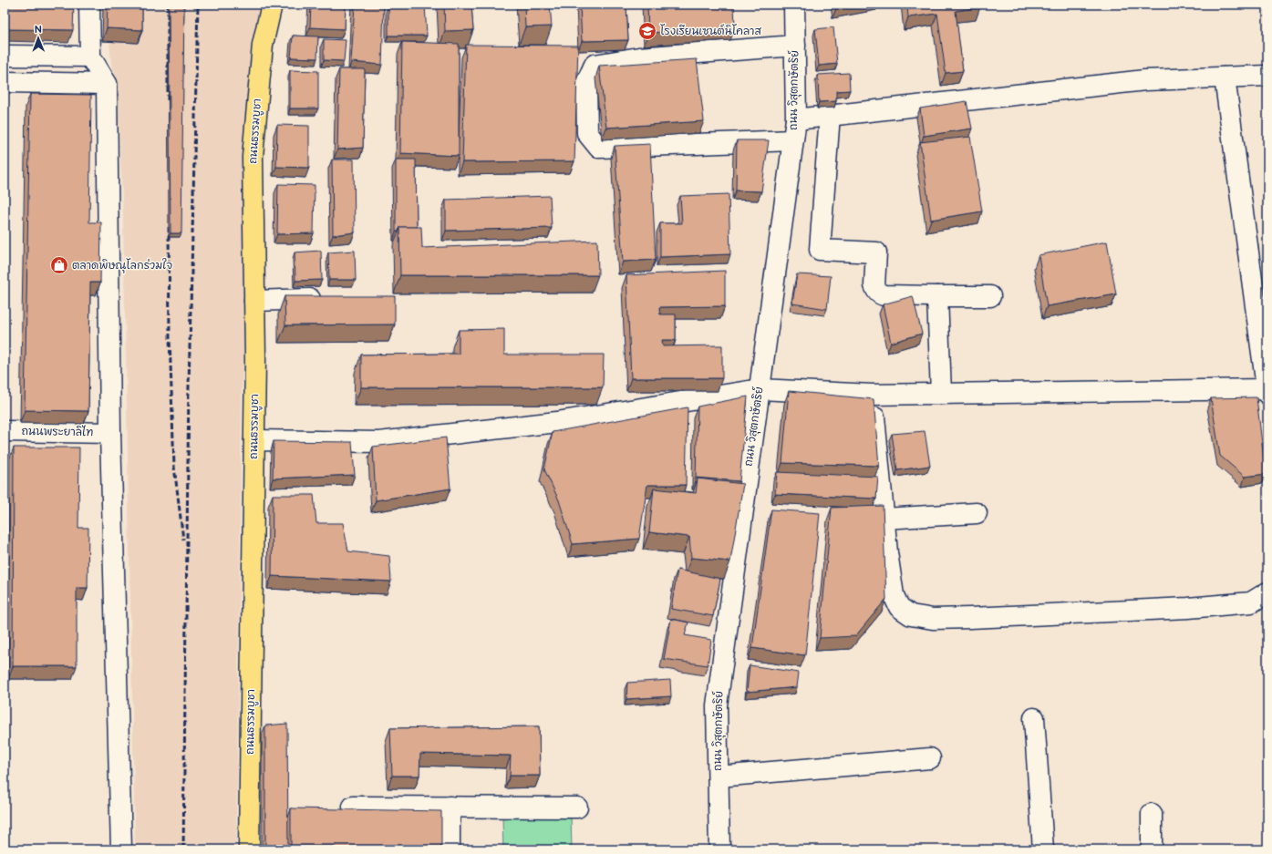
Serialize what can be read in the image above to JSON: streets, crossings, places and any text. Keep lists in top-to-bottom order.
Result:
{
  "streets": {
    "main road": ["ถนนธรรมบูชา"],
    "street": ["ถนน วิสุตกษัตริย์", "ถนนพระยาลิไท"]
  },
  "places": {
    "school or university": ["โรงเรียนเซนต์นิโคลาส"],
    "shop": ["ตลาดพิษณุโลกร่วมใจ"]
  },
  "north": "top"
}
